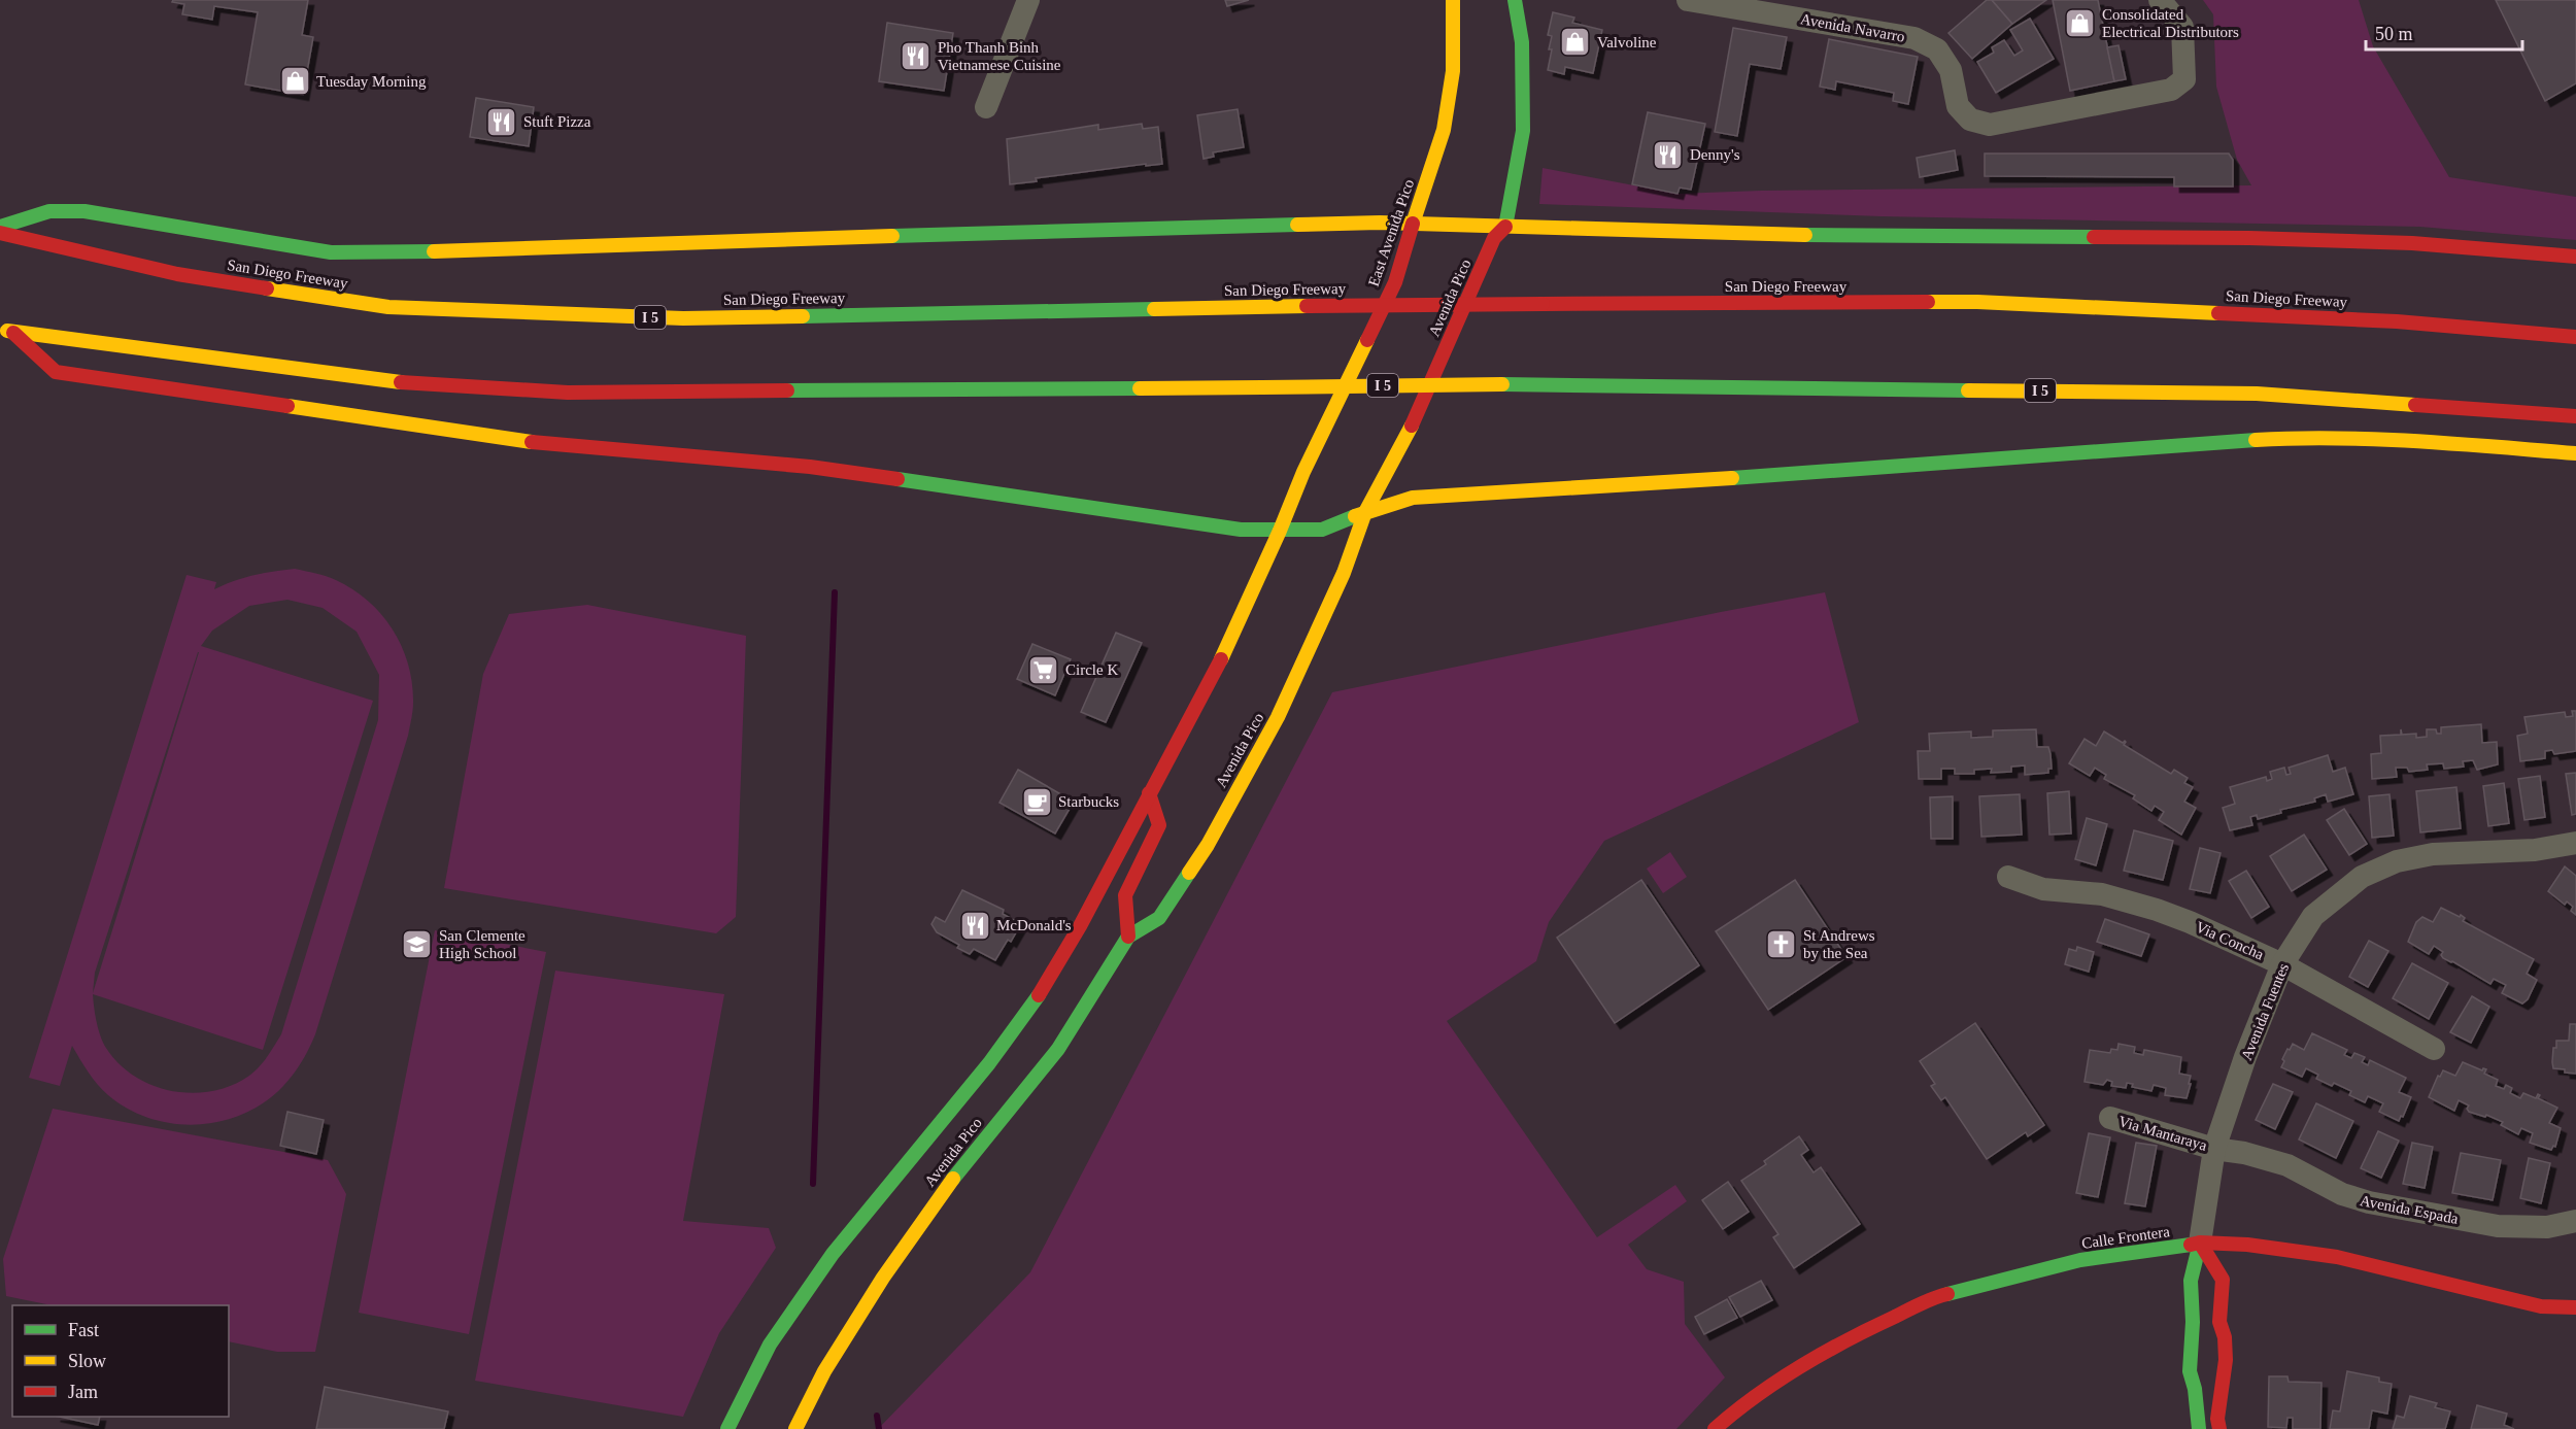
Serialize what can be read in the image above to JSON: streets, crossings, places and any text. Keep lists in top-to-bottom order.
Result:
{
  "streets": {
    "main road": [
      "East Avenida Pico",
      "San Diego Freeway",
      "Avenida Pico",
      "I 5",
      "Calle Frontera"
    ],
    "street": [
      "Avenida Navarro",
      "Via Concha",
      "Avenida Fuentes",
      "Via Mantaraya",
      "Avenida Espada"
    ]
  },
  "crossings": [
    ["East Avenida Pico", "Avenida Pico"],
    ["Via Concha", "Avenida Fuentes"],
    ["Avenida Fuentes", "Via Mantaraya"],
    ["Avenida Fuentes", "Avenida Espada"],
    ["Avenida Fuentes", "Calle Frontera"],
    ["Via Mantaraya", "Avenida Espada"]
  ],
  "places": {
    "shop": ["Consolidated Electrical Distributors", "Valvoline", "Tuesday Morning"],
    "restaurant": [
      "Pho Thanh Binh Vietnamese Cuisine",
      "Stuft Pizza",
      "Denny's",
      "McDonald's"
    ],
    "supermarket": ["Circle K"],
    "cafe": ["Starbucks"],
    "school or university": ["San Clemente High School"],
    "church": ["St Andrews by the Sea"]
  },
  "legend": ["Fast", "Slow", "Jam"],
  "scale_bar": "50 m"
}
